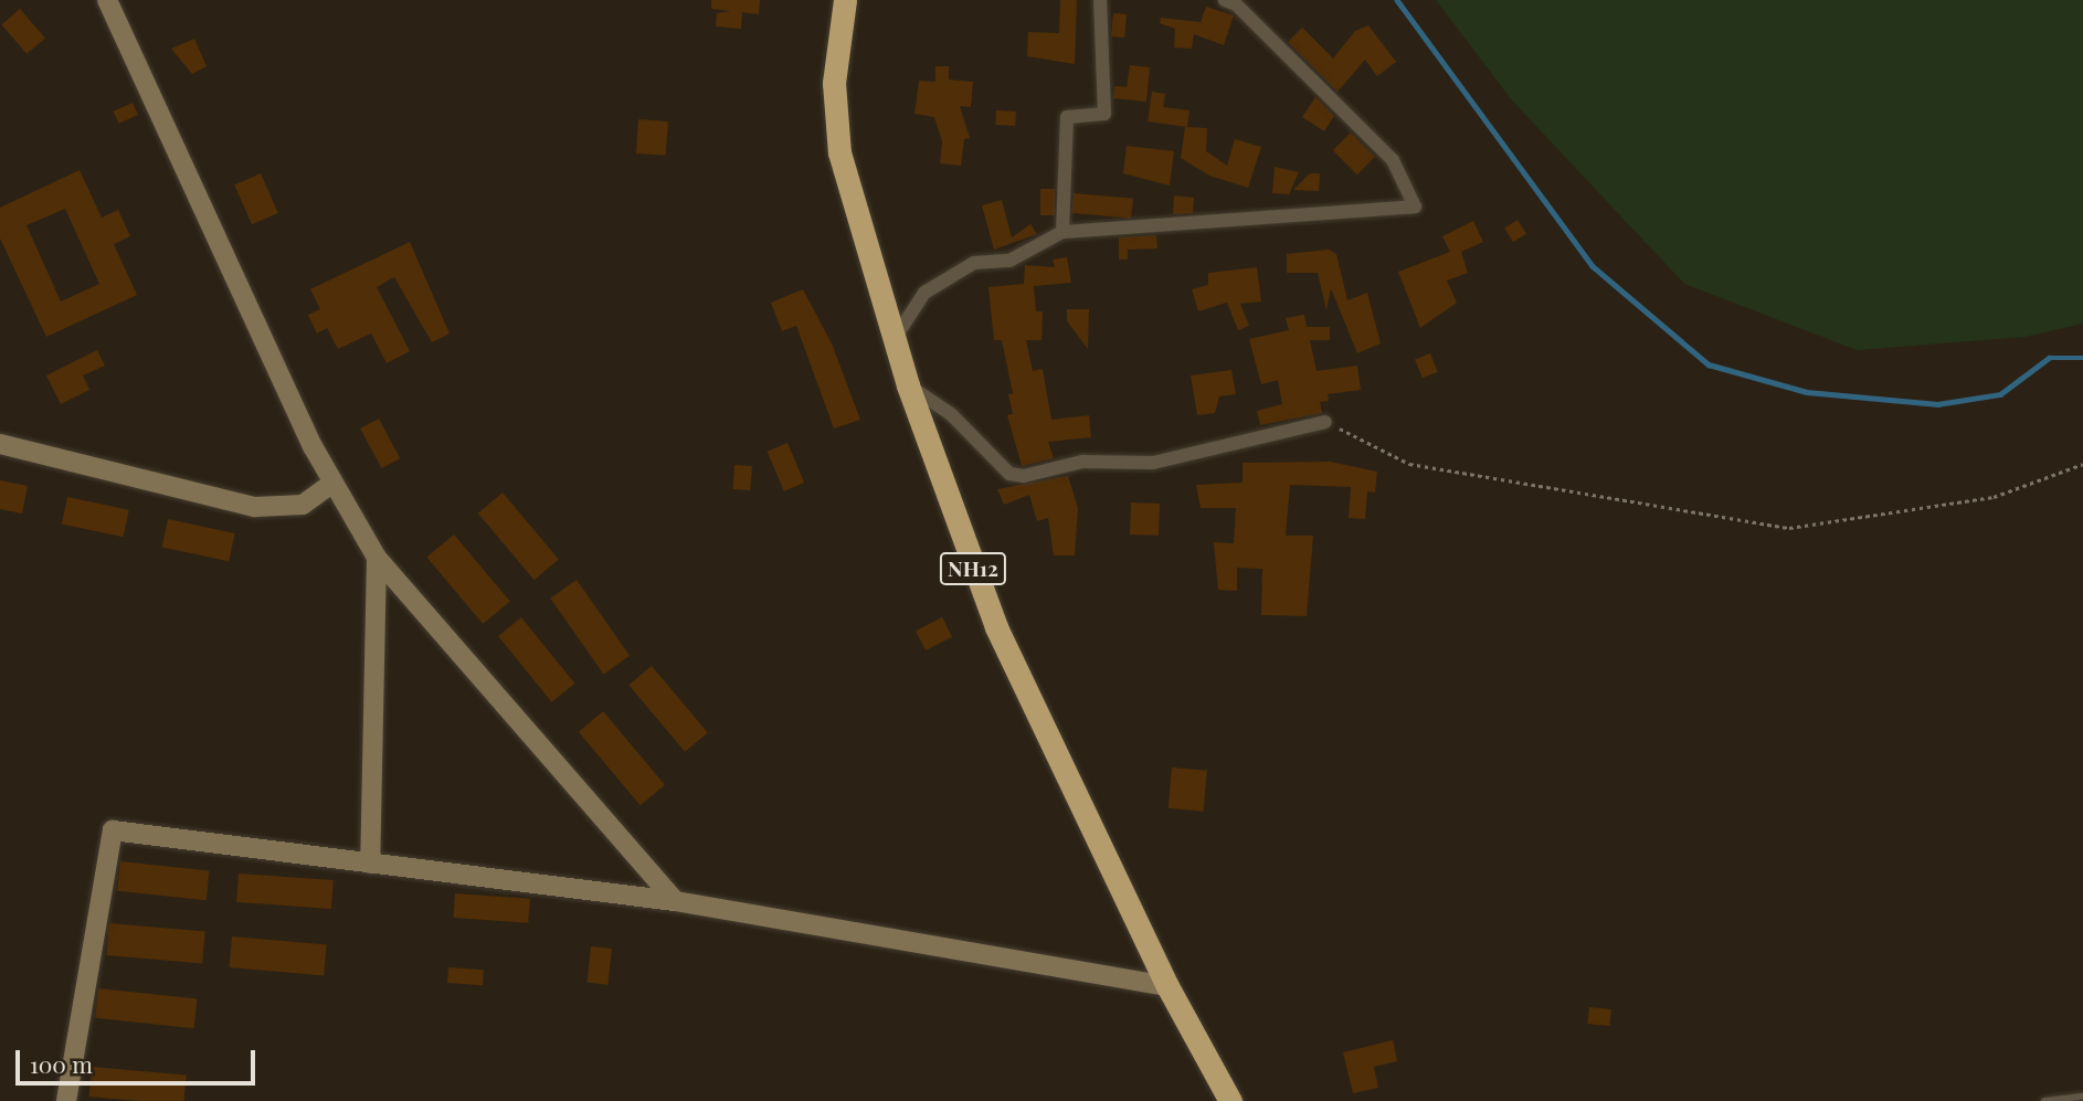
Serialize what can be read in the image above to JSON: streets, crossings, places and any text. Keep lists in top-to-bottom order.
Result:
{
  "streets": {
    "highway": ["NH12"]
  },
  "scale_bar": "100 m"
}
